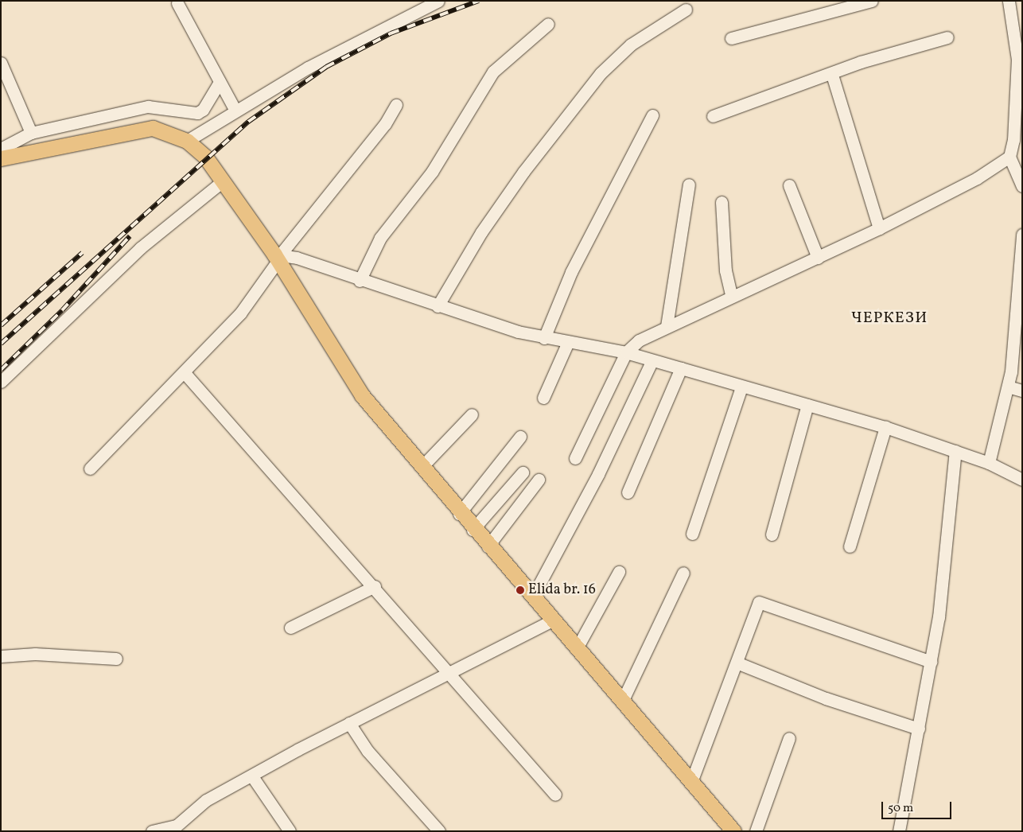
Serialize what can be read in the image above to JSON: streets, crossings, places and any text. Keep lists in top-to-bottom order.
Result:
{
  "districts": ["ЧЕРКЕЗИ"],
  "places": ["Elida br. 16"],
  "scale_bar": "50 m"
}
